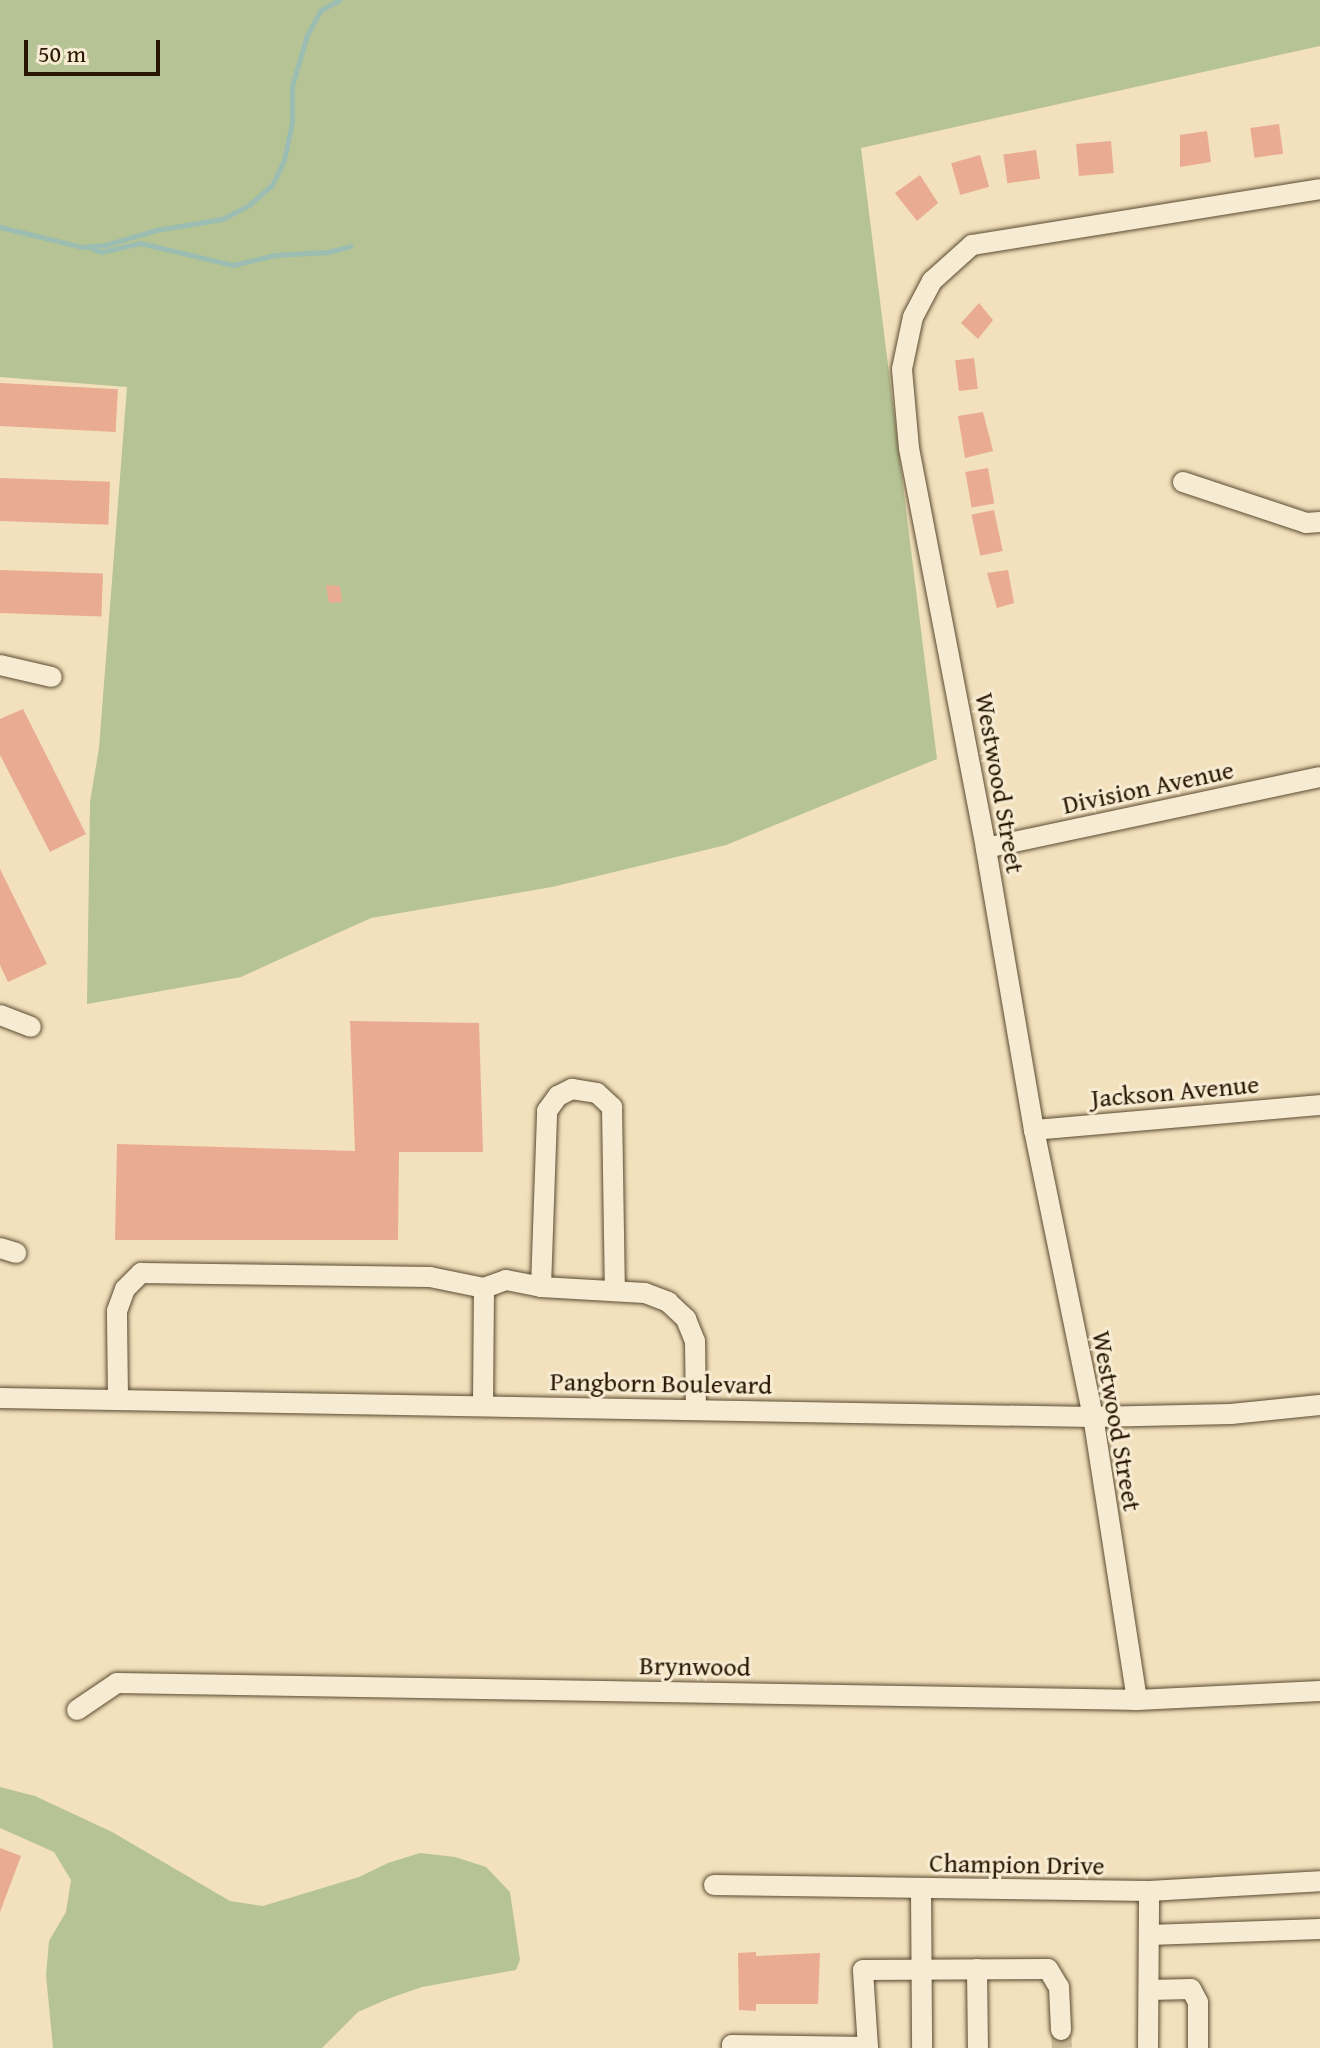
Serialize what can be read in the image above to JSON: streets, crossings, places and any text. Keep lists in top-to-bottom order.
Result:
{
  "streets": {
    "street": [
      "Westwood Street",
      "Division Avenue",
      "Jackson Avenue",
      "Pangborn Boulevard",
      "Brynwood",
      "Champion Drive"
    ]
  },
  "crossings": [
    ["Westwood Street", "Division Avenue"],
    ["Westwood Street", "Jackson Avenue"],
    ["Westwood Street", "Pangborn Boulevard"],
    ["Westwood Street", "Brynwood"]
  ],
  "scale_bar": "50 m"
}
